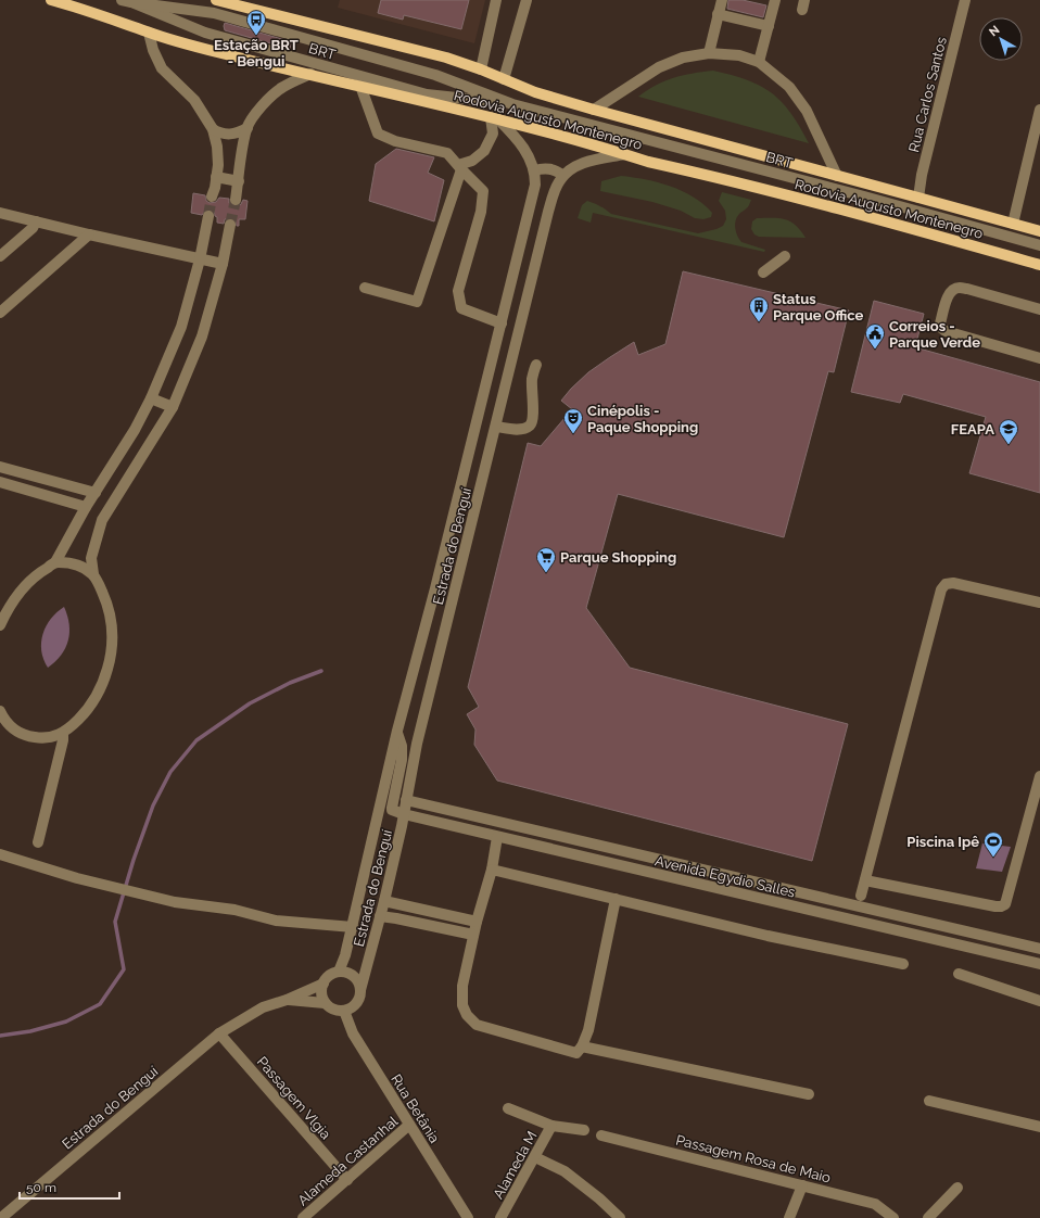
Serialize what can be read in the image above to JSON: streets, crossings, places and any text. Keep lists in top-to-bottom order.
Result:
{
  "streets": {
    "main road": ["Rodovia Augusto Montenegro"],
    "street": [
      "BRT",
      "Rua Carlos Santos",
      "Estrada do Benguí",
      "Avenida Egydio Salles",
      "Passagem Vlgia",
      "Rua Betânia",
      "Passagem Rosa de Maio",
      "Alameda Castanhal",
      "Alameda M"
    ]
  },
  "crossings": [
    ["Rua Carlos Santos", "Rodovia Augusto Montenegro"],
    ["Rodovia Augusto Montenegro", "Estrada do Benguí"],
    ["Estrada do Benguí", "Avenida Egydio Salles"],
    ["Estrada do Benguí", "Passagem Vlgia"],
    ["Estrada do Benguí", "Rua Betânia"],
    ["Passagem Vlgia", "Alameda Castanhal"],
    ["Rua Betânia", "Alameda Castanhal"]
  ],
  "places": {
    "bus stop": ["Estação BRT - Bengui"],
    "building": ["Status Parque Office"],
    "public building": ["Correios - Parque Verde"],
    "theatre": ["Cinépolis - Paque Shopping"],
    "school or university": ["FEAPA"],
    "supermarket": ["Parque Shopping"],
    "sports": ["Piscina Ipê"]
  },
  "scale_bar": "50 m",
  "north": "top left"
}
